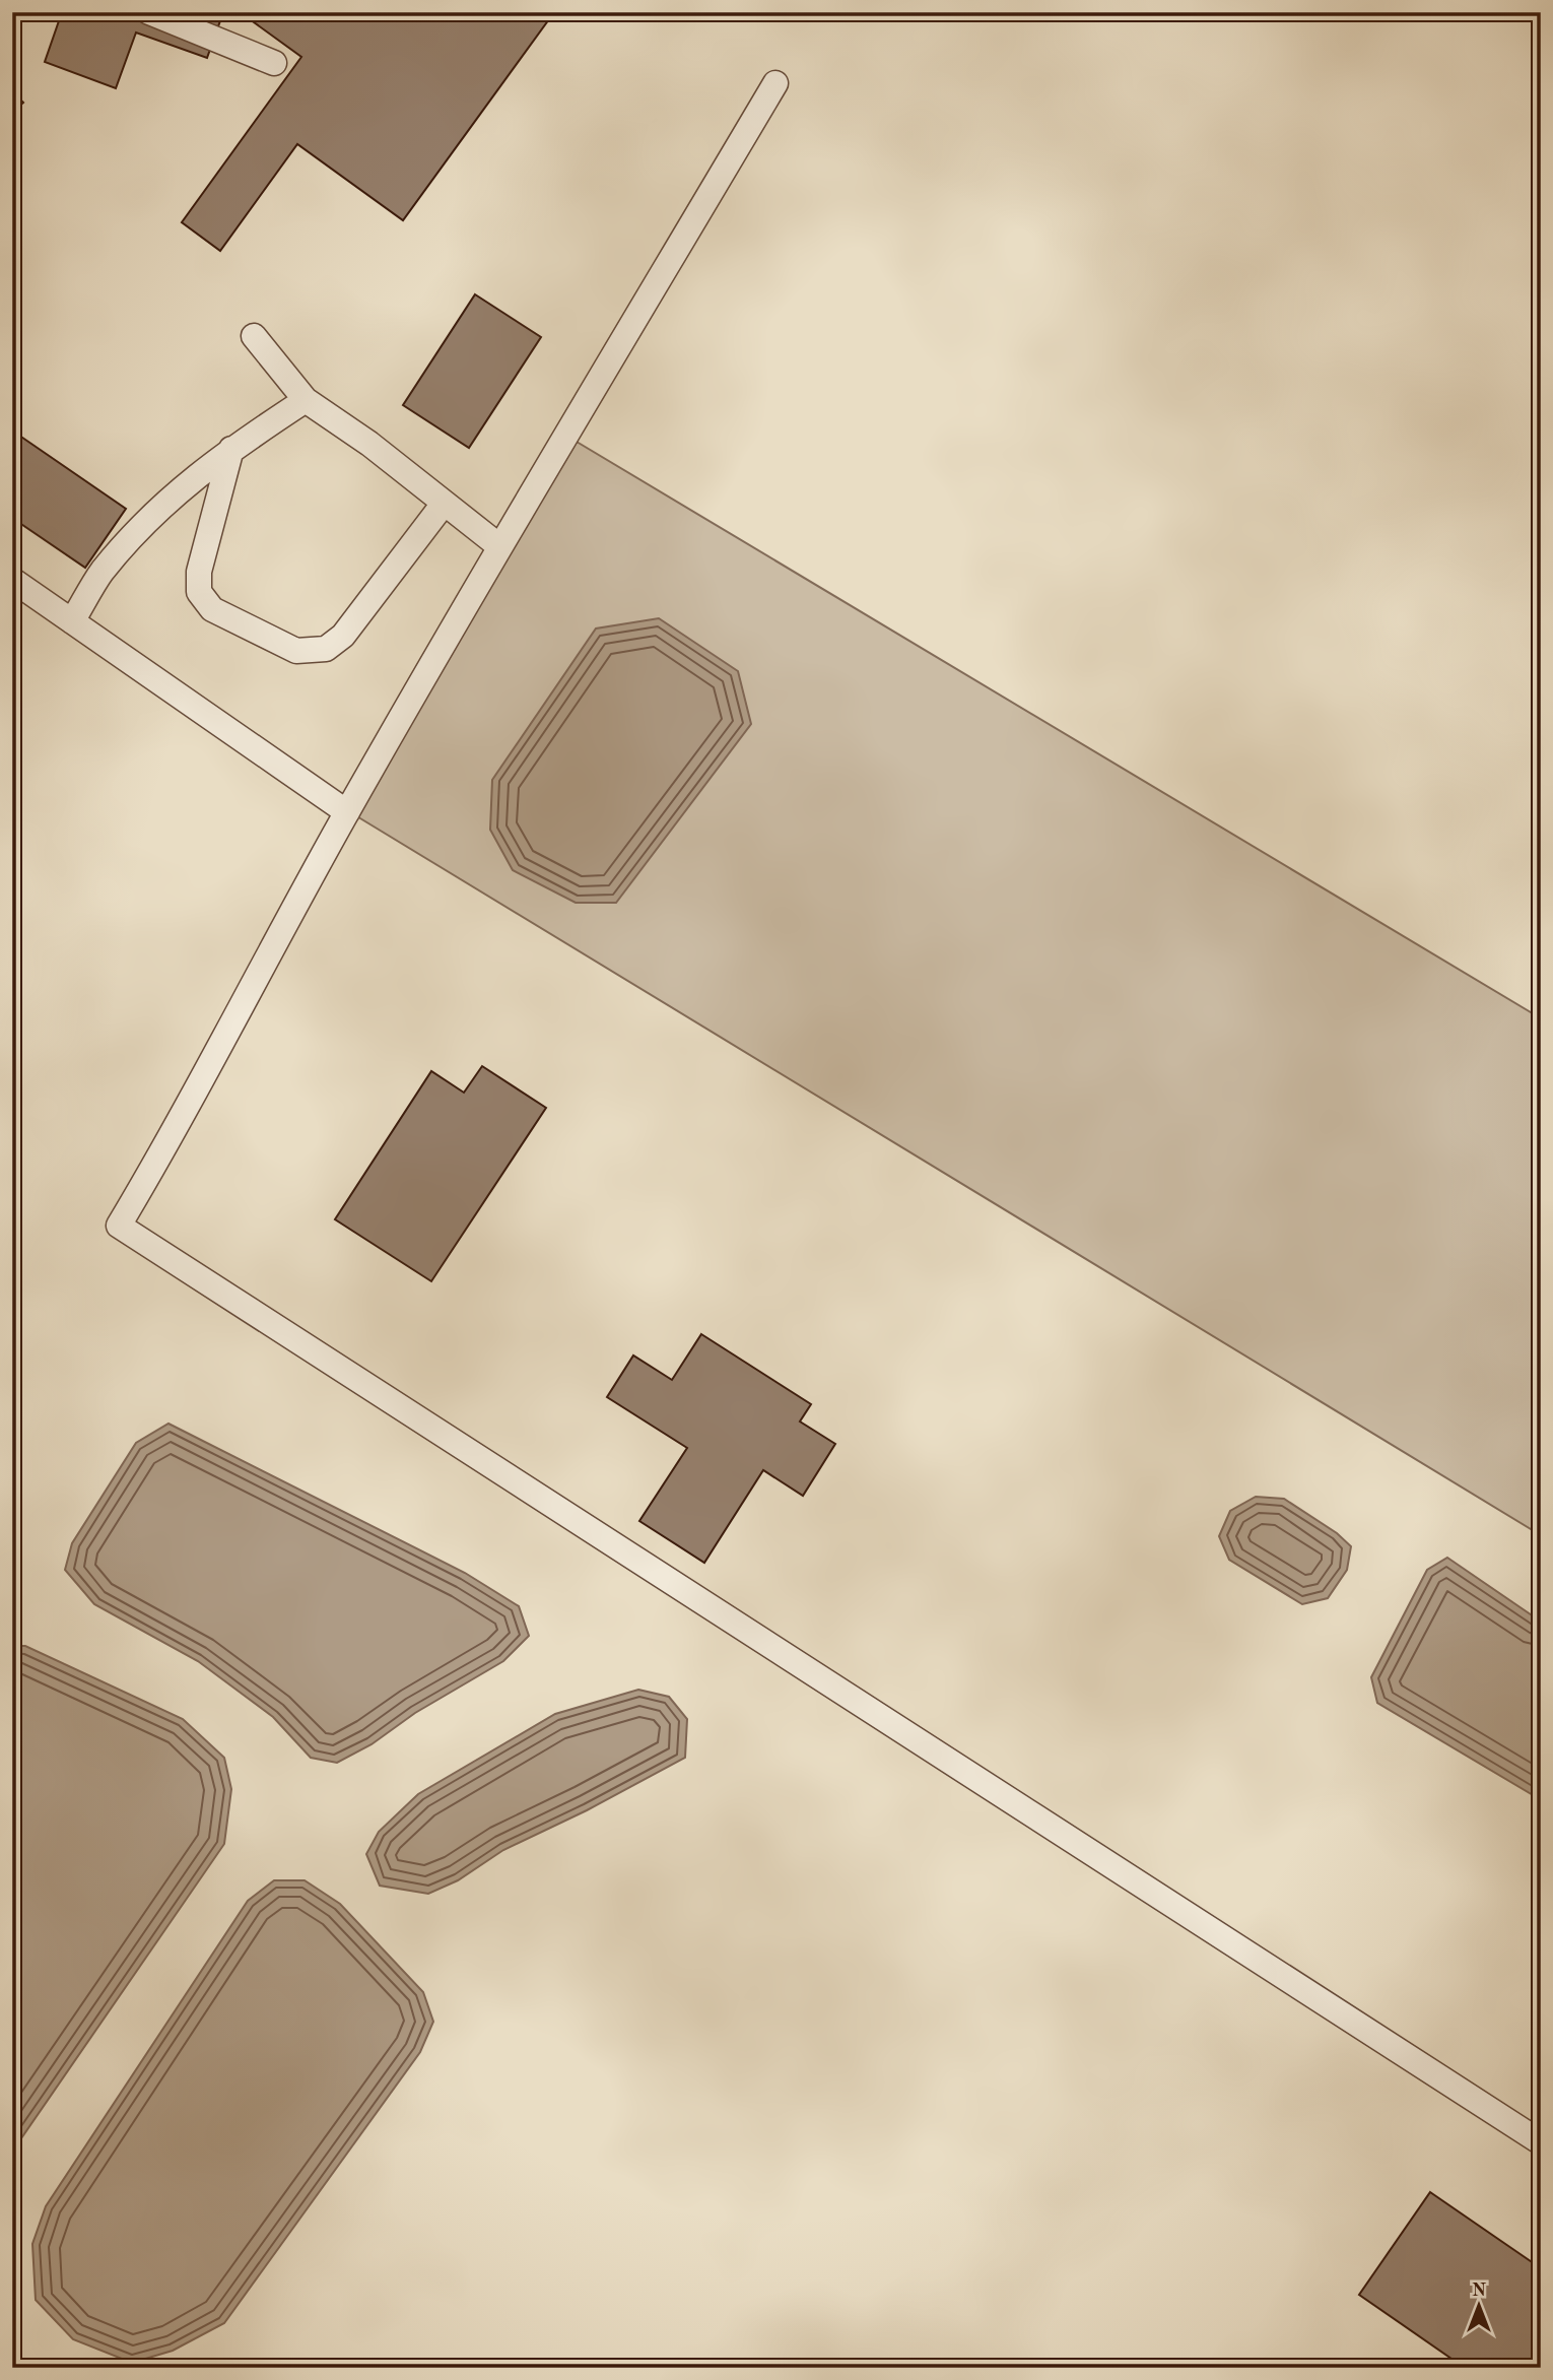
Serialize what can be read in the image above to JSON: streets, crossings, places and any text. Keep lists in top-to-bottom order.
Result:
{
  "north": "top"
}
